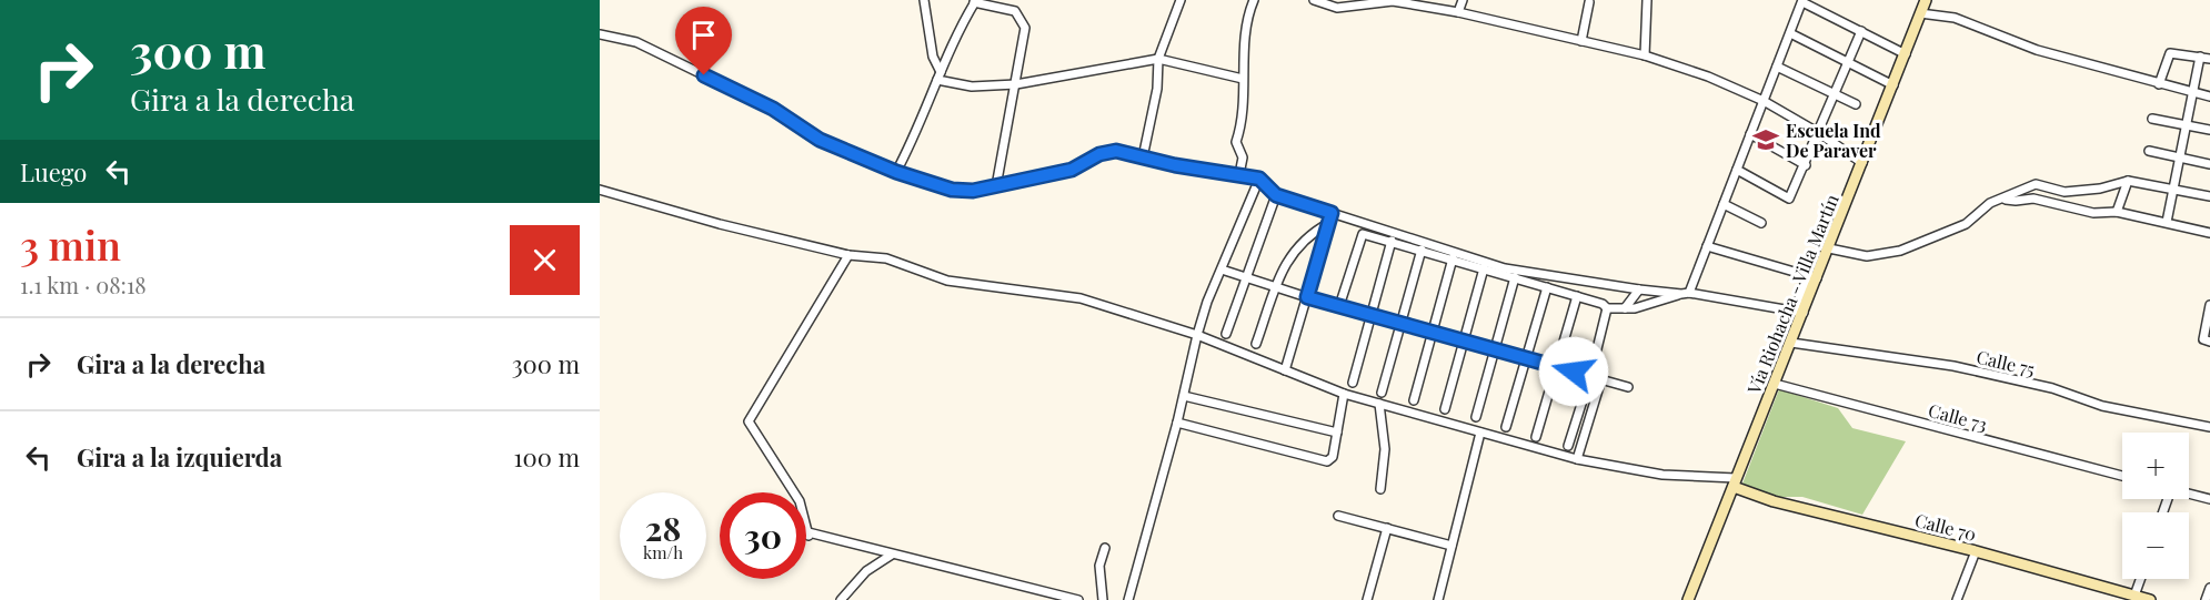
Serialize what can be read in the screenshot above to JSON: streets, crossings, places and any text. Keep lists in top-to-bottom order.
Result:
{
  "streets": {
    "main road": ["Vía Riohacha - Villa Martín", "Calle 70"],
    "street": ["Calle 75", "Calle 73"]
  },
  "crossings": [
    ["Vía Riohacha - Villa Martín", "Calle 75"],
    ["Vía Riohacha - Villa Martín", "Calle 73"],
    ["Vía Riohacha - Villa Martín", "Calle 70"]
  ],
  "places": {
    "school or university": ["Escuela Ind De Paraver"]
  },
  "page": {
    "turn": ["300 m", "Gira a la derecha"],
    "then": "Luego",
    "heading": ["3 min", "1.1 km · 08:18"],
    "list": [
      {
        "name": "Gira a la derecha",
        "value": "300 m"
      },
      {
        "name": "Gira a la izquierda",
        "value": "100 m"
      }
    ],
    "map_buttons": ["+", "−"],
    "speed": "28 km/h",
    "limit": "30"
  }
}
